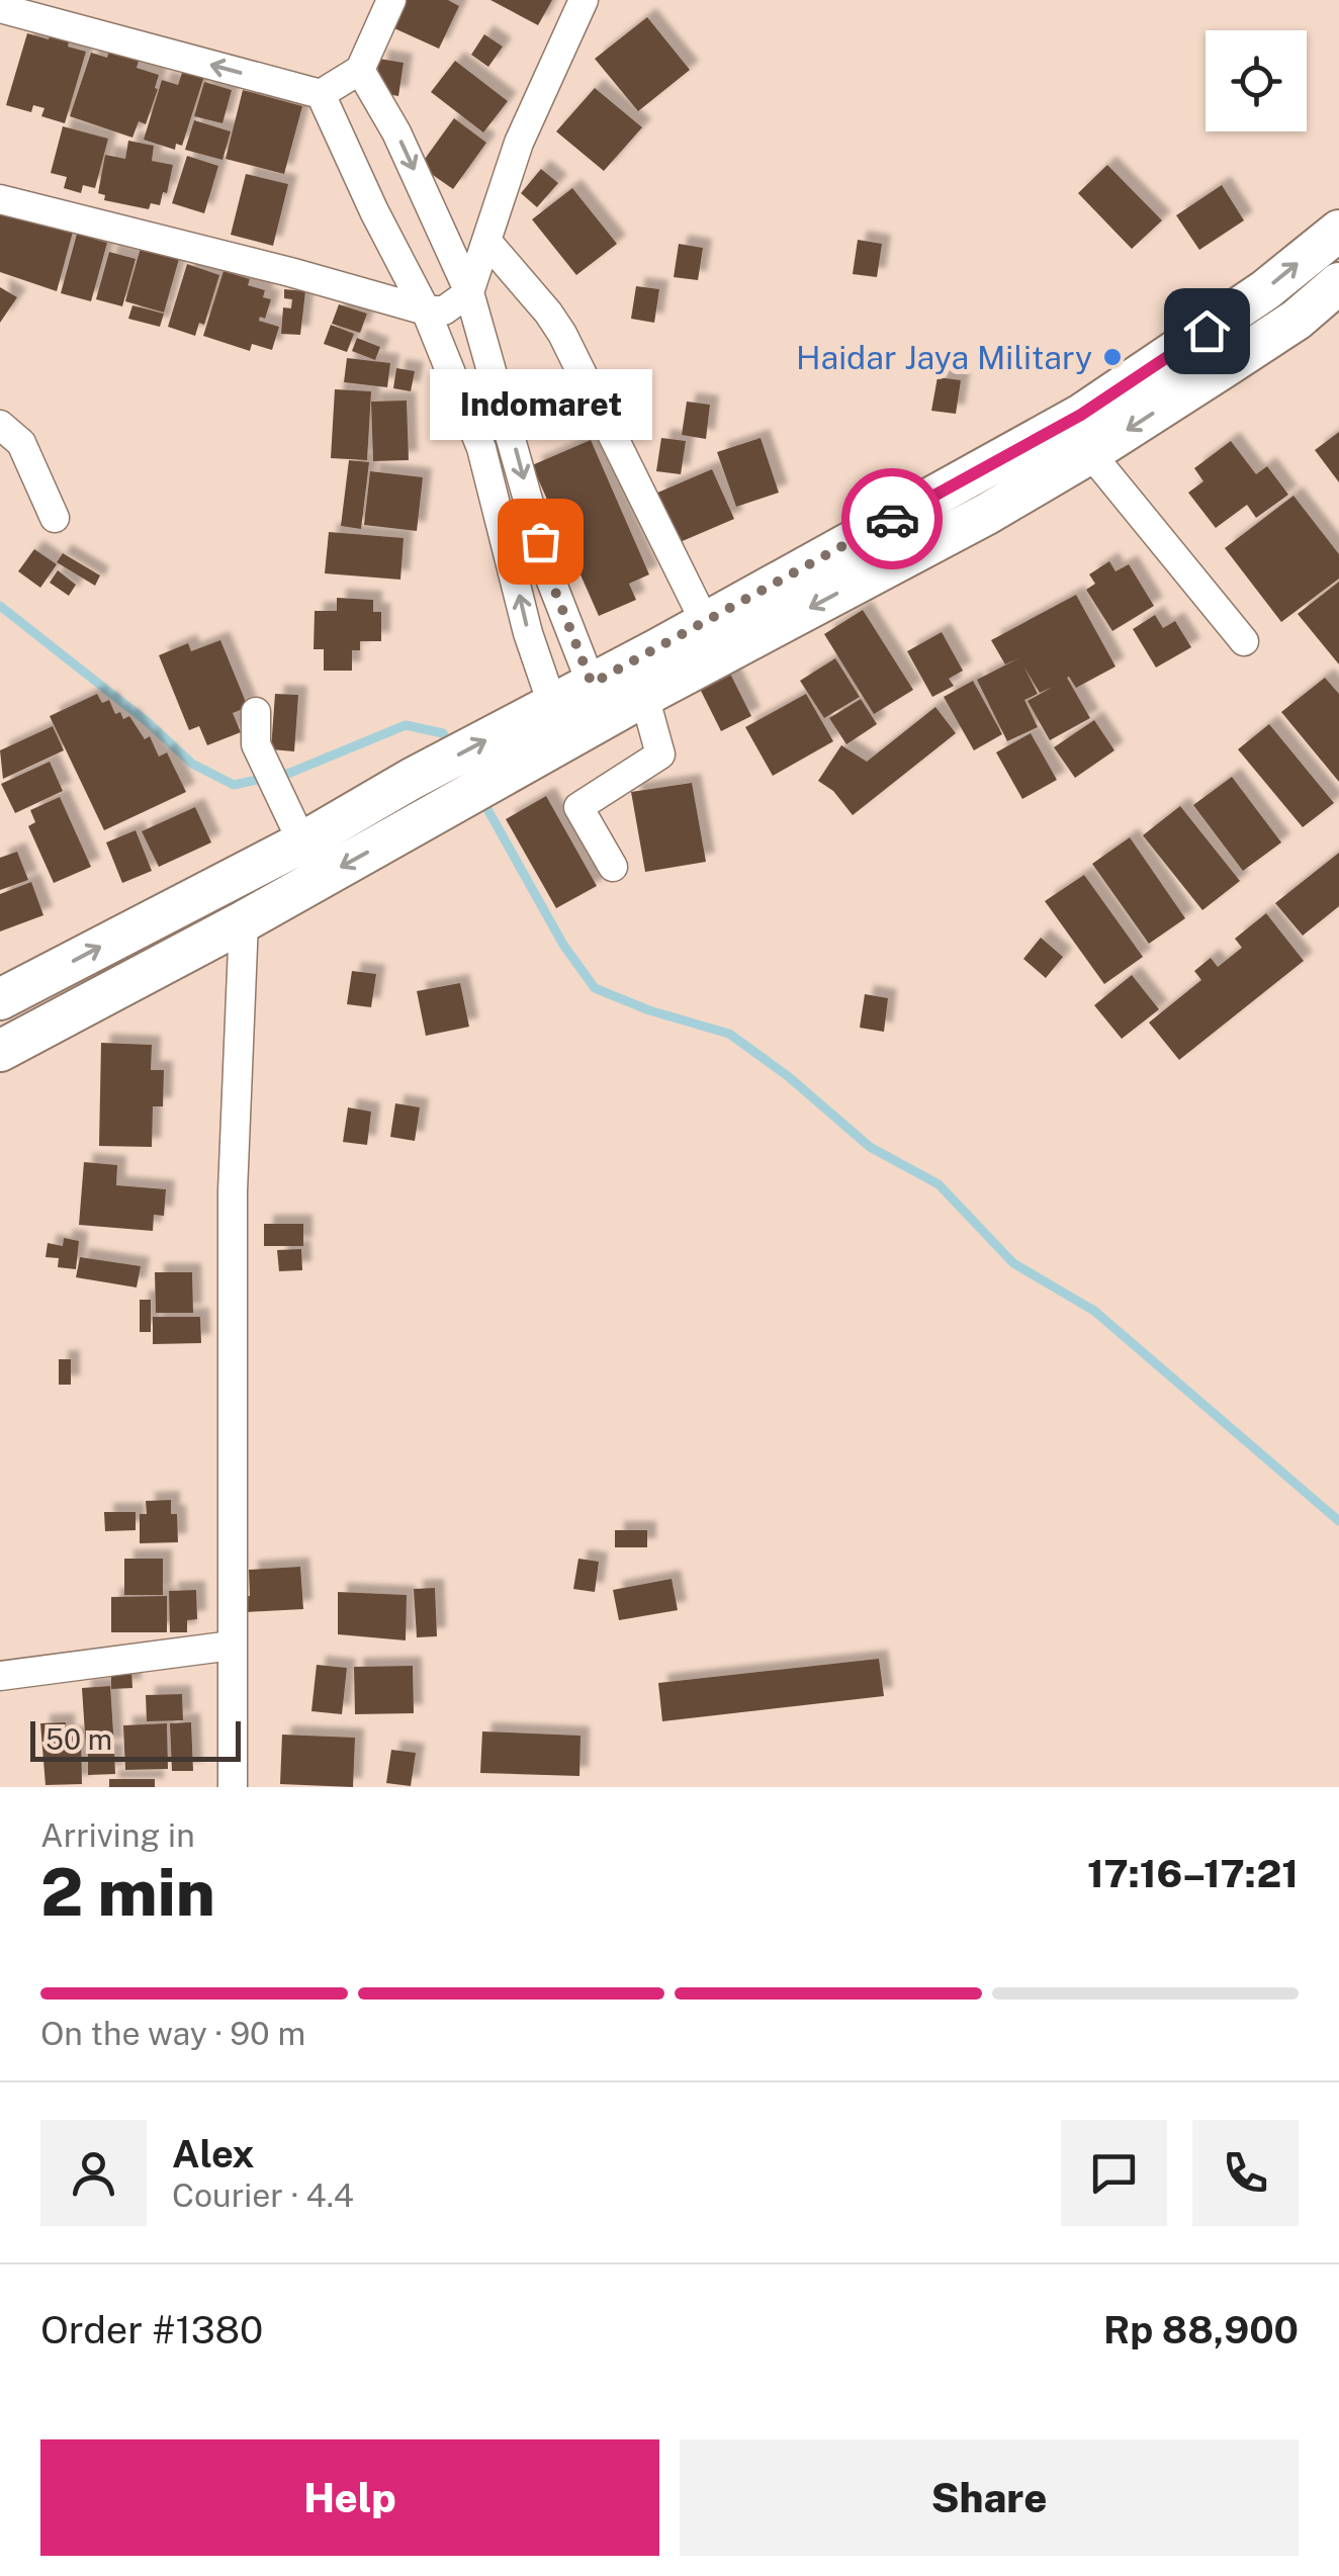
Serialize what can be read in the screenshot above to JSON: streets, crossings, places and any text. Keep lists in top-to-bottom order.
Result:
{
  "places": ["Haidar Jaya Military", "Indomaret"],
  "scale_bar": "50 m",
  "page": {
    "bubble": "Indomaret",
    "scale": "50 m",
    "heading": ["2 min", "Arriving in", "17:16–17:21"],
    "panel": [
      "Alex",
      "Courier · 4.4",
      "Order #1380",
      "Rp 88,900"
    ],
    "bar": "On the way · 90 m",
    "buttons": ["Help", "Share"]
  }
}
